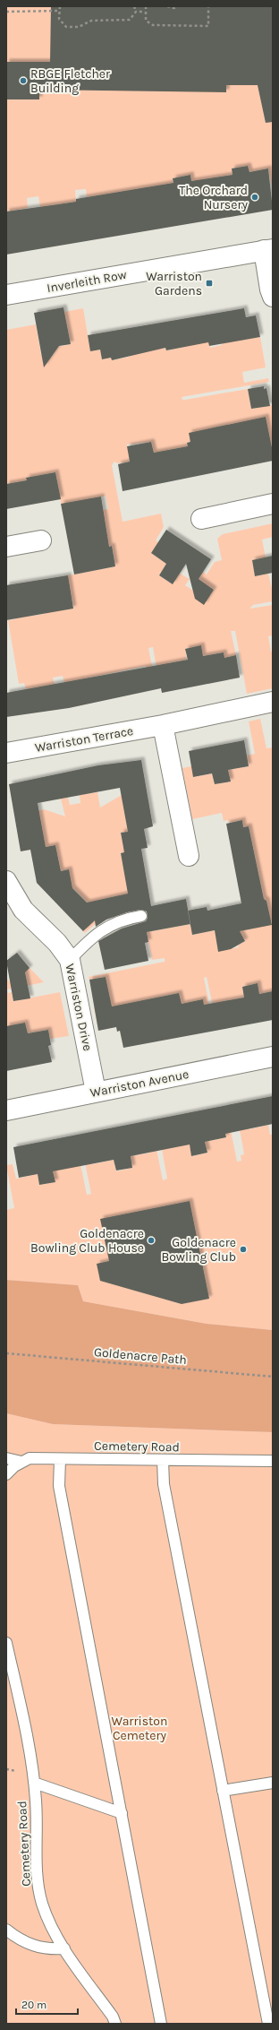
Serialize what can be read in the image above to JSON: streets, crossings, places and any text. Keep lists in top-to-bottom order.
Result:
{
  "streets": {
    "street": [
      "Inverleith Row",
      "Warriston Terrace",
      "Warriston Drive",
      "Warriston Avenue"
    ],
    "lane": ["Cemetery Road"],
    "path": ["Goldenacre Path"]
  },
  "crossings": [
    ["Warriston Drive", "Warriston Avenue"]
  ],
  "parks": ["Warriston Cemetery"],
  "places": {
    "other": [
      "RBGE Fletcher Building",
      "The Orchard Nursery",
      "Goldenacre Bowling Club House",
      "Goldenacre Bowling Club"
    ],
    "transit": ["Warriston Gardens"]
  },
  "scale_bar": "20 m"
}
